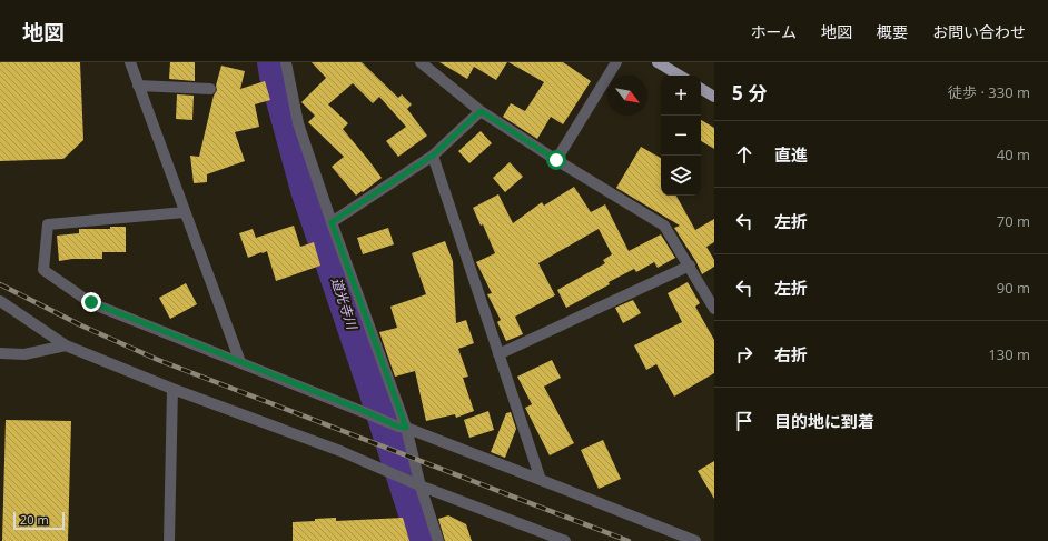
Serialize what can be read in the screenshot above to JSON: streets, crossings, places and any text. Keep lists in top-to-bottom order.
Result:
{
  "water": ["道光寺川"],
  "scale_bar": "20 m",
  "north": "bottom right",
  "page": {
    "header": "地図",
    "nav": [
      "ホーム",
      "地図",
      "概要",
      "お問い合わせ"
    ],
    "heading": ["5 分", "徒歩 · 330 m"],
    "map_buttons": ["+", "−"],
    "list": [
      ["直進", "40 m"],
      ["左折", "70 m"],
      ["左折", "90 m"],
      ["右折", "130 m"],
      "目的地に到着"
    ],
    "scale": "20 m"
  }
}
